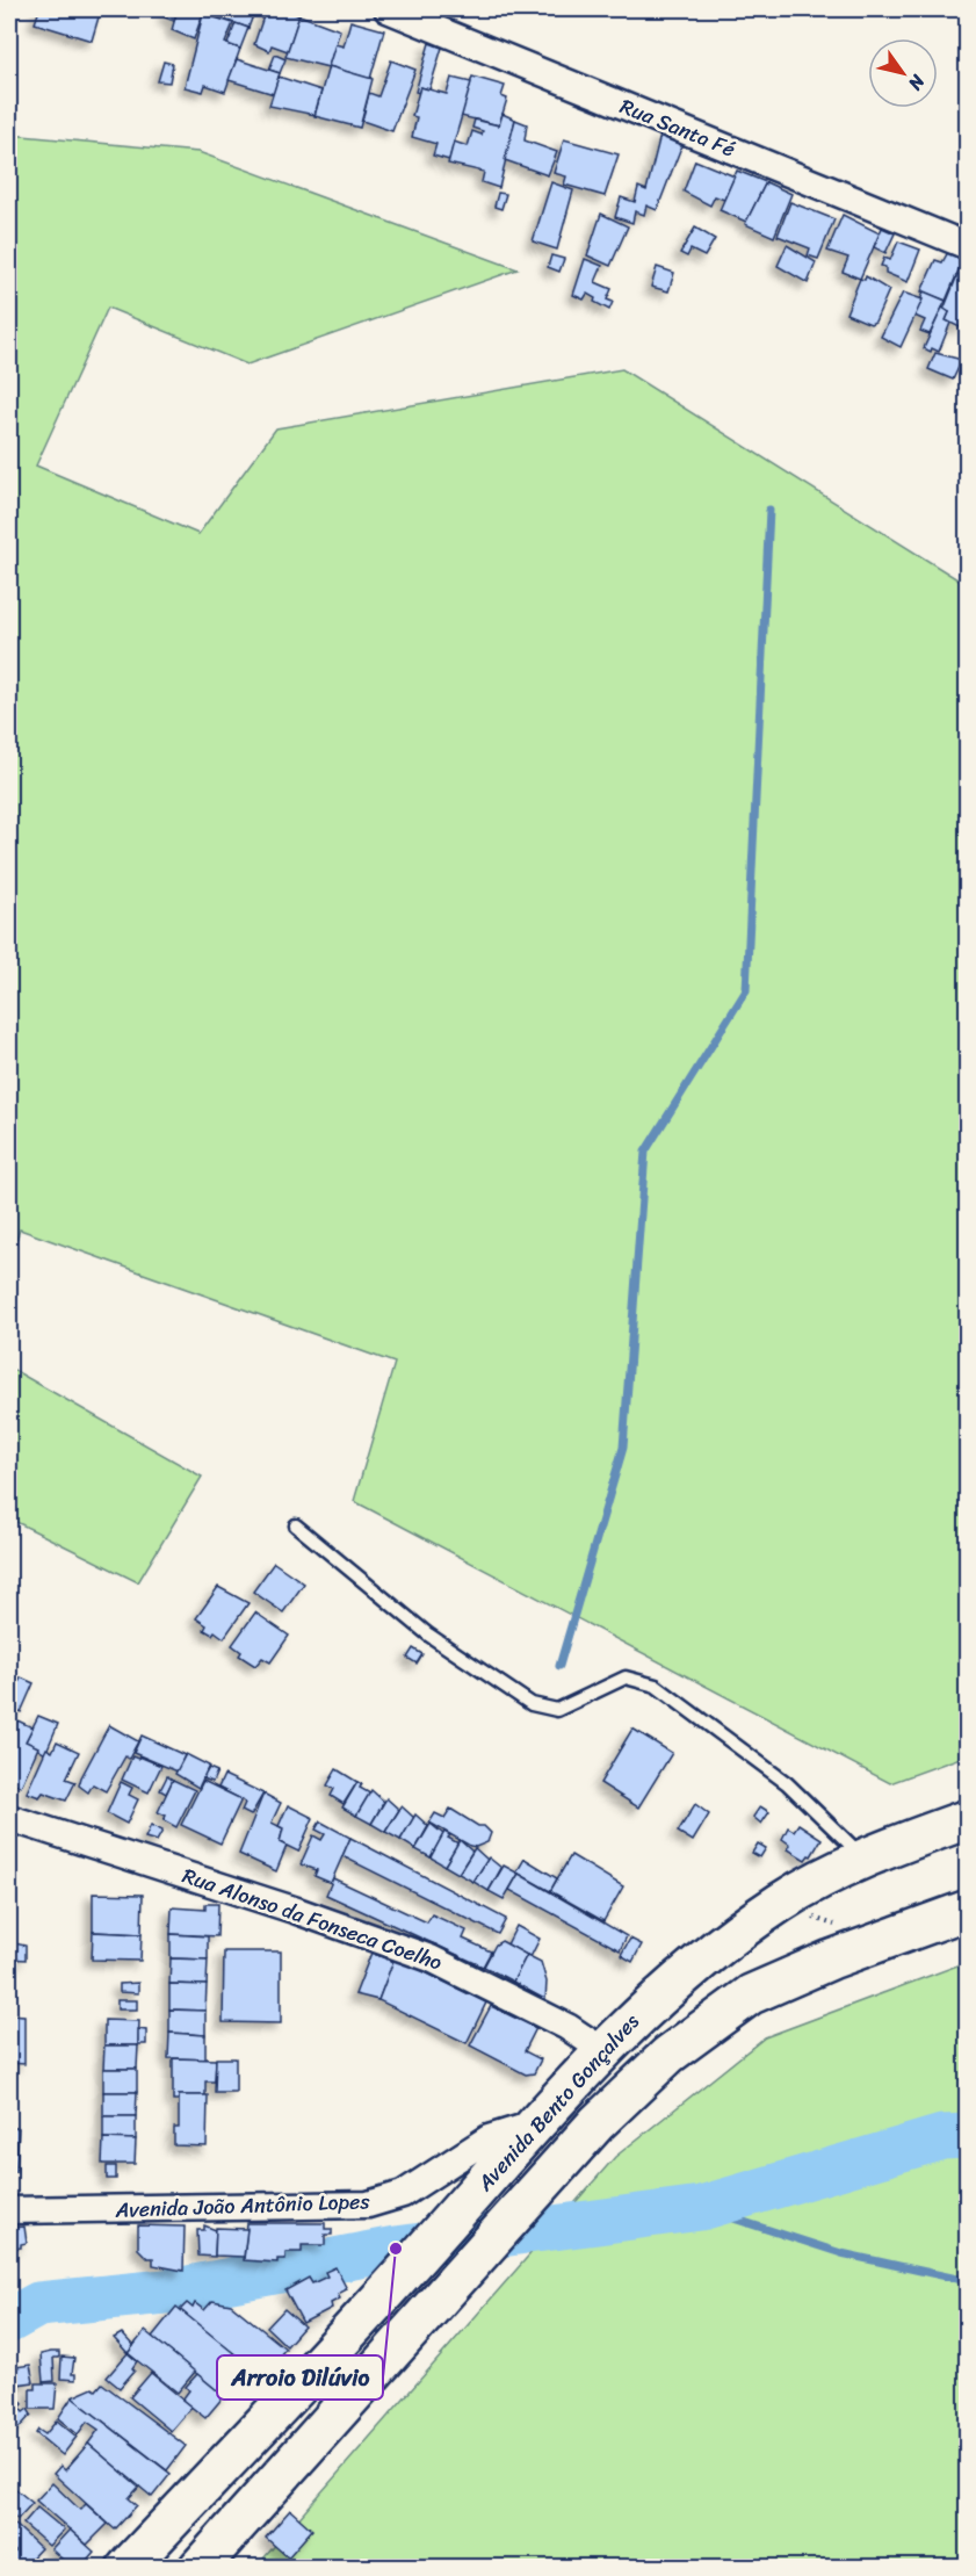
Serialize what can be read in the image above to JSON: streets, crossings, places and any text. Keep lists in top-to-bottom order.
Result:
{
  "streets": {
    "main road": ["Avenida Bento Gonçalves"],
    "street": ["Rua Santa Fé", "Rua Alonso da Fonseca Coelho", "Avenida João Antônio Lopes"]
  },
  "crossings": [
    ["Rua Alonso da Fonseca Coelho", "Avenida Bento Gonçalves"],
    ["Avenida Bento Gonçalves", "Avenida João Antônio Lopes"]
  ],
  "places": ["Arroio Dilúvio"],
  "north": "bottom right"
}
